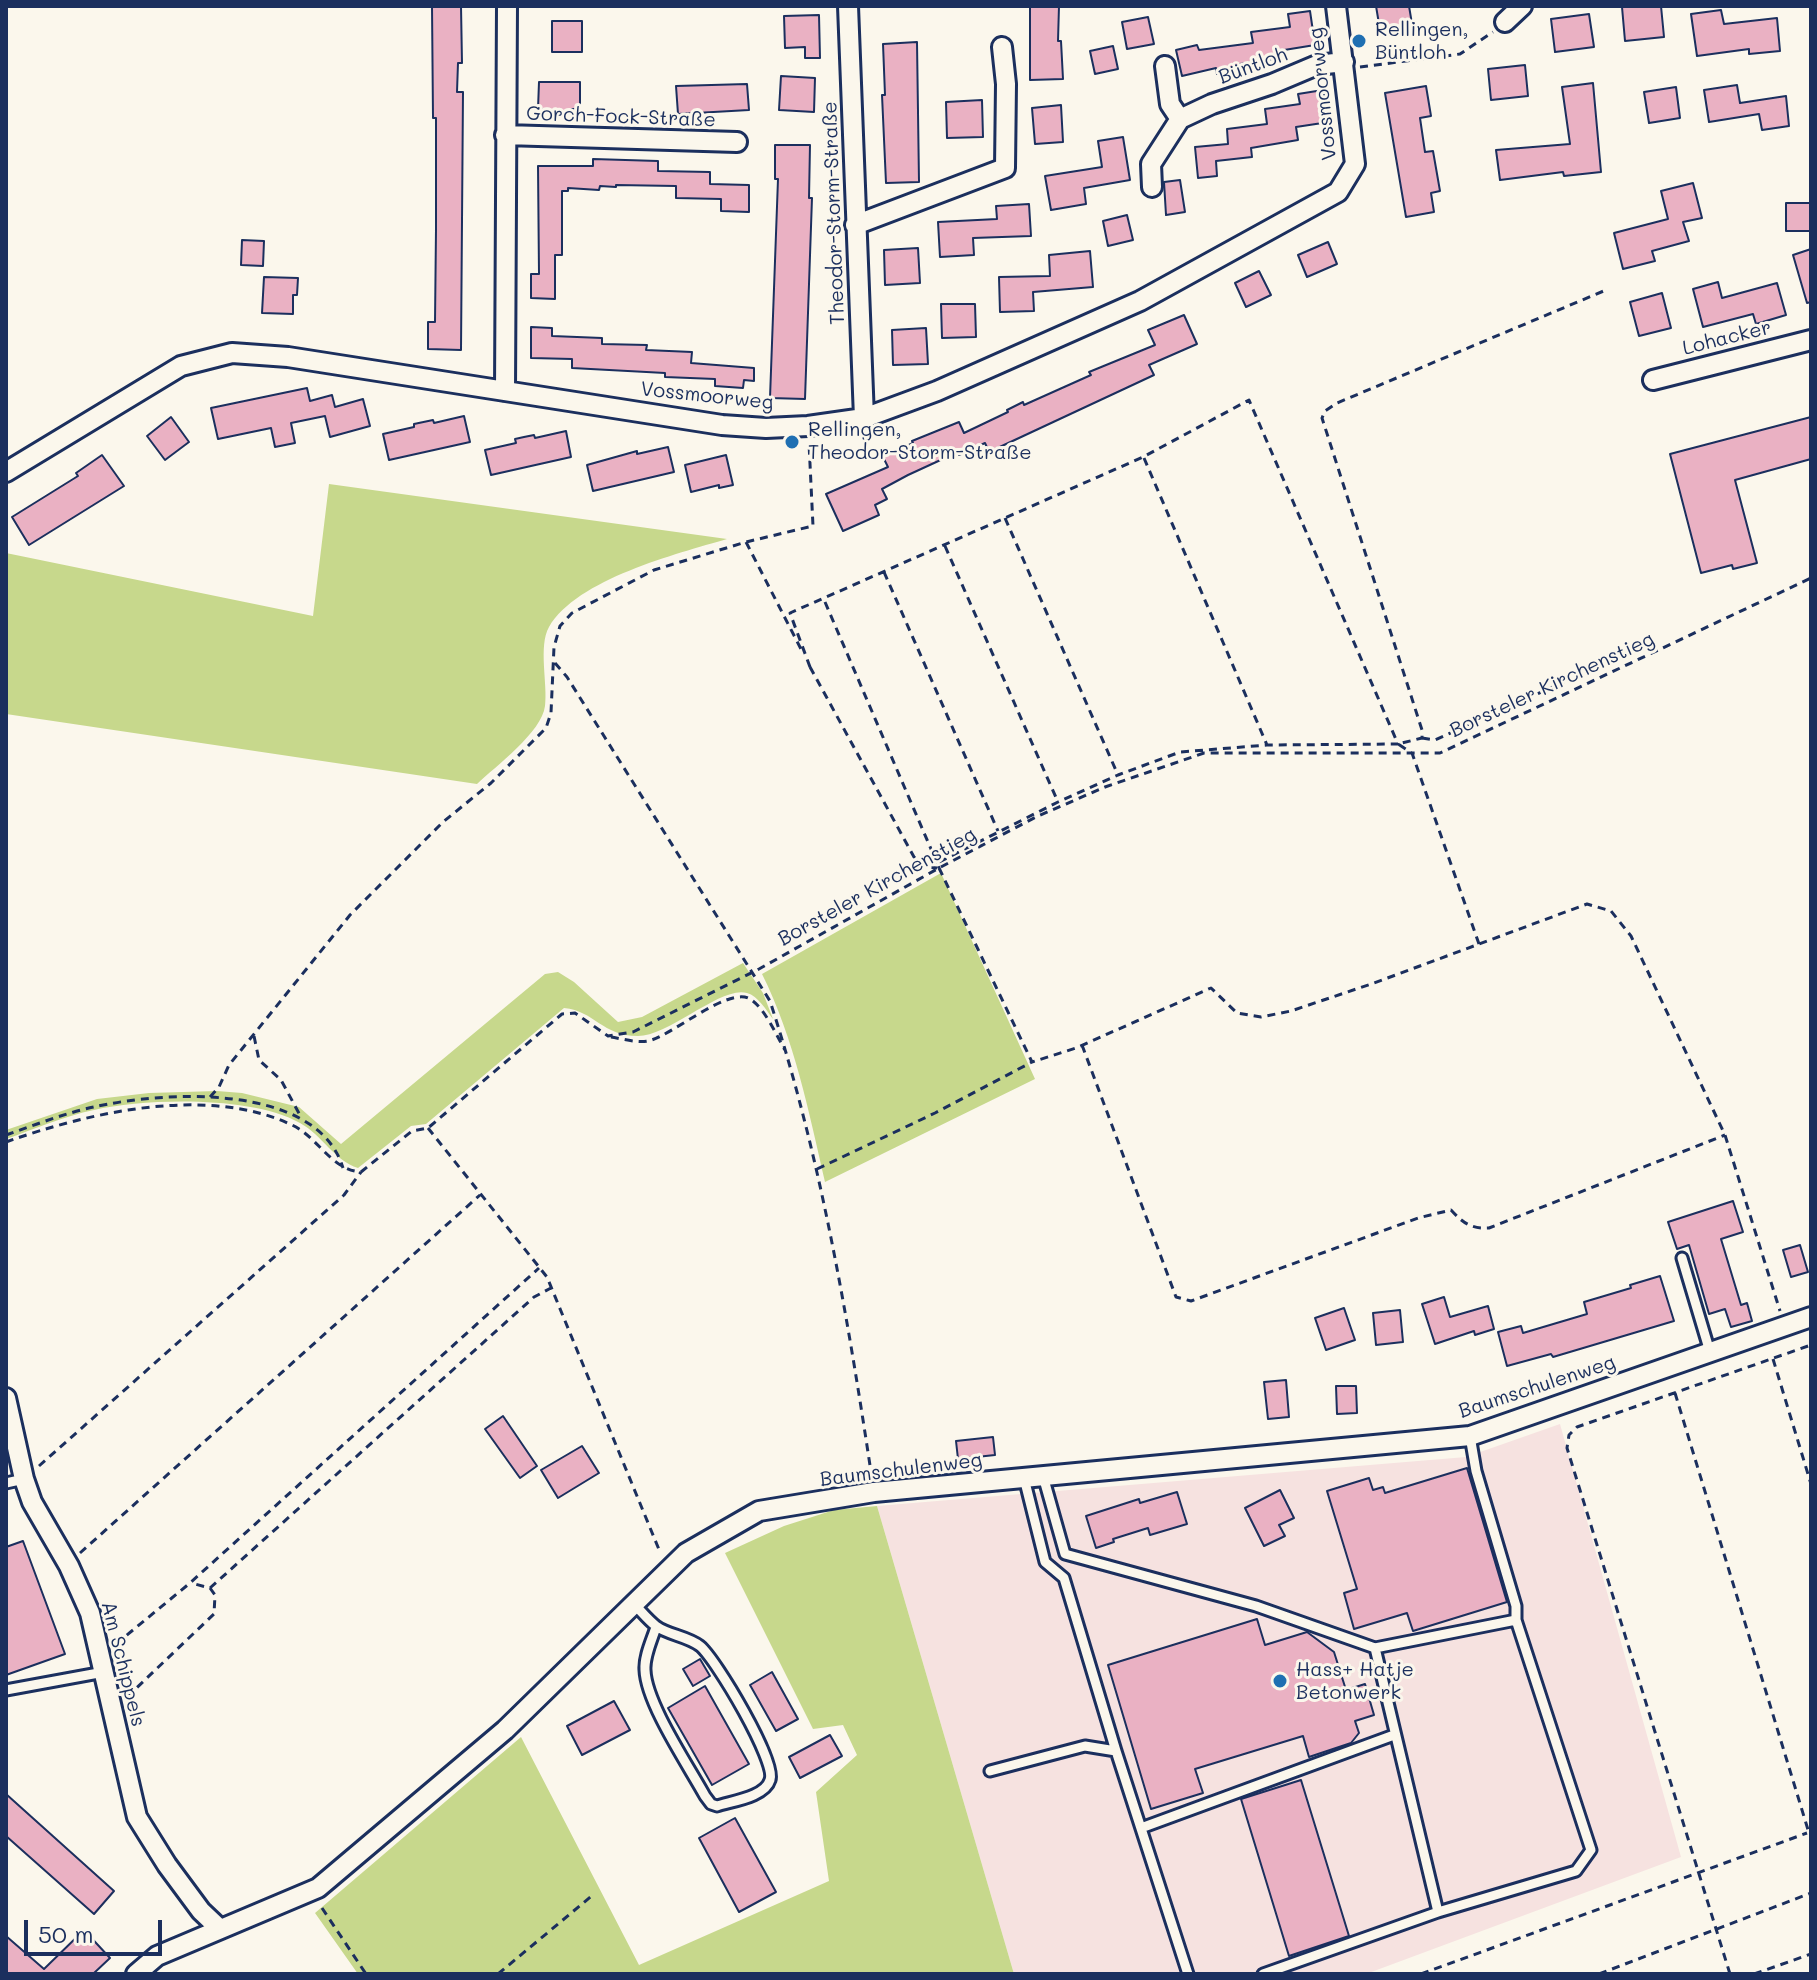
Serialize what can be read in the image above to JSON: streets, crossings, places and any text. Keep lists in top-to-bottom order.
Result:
{
  "streets": {
    "street": [
      "Büntloh",
      "Vossmoorweg",
      "Gorch-Fock-Straße",
      "Theodor-Storm-Straße",
      "Lohacker",
      "Baumschulenweg",
      "Am Schippels"
    ],
    "path": ["Borsteler Kirchenstieg"]
  },
  "crossings": [
    ["Büntloh", "Vossmoorweg"],
    ["Vossmoorweg", "Theodor-Storm-Straße"],
    ["Baumschulenweg", "Am Schippels"]
  ],
  "places": ["Rellingen, Büntloh", "Rellingen, Theodor-Storm-Straße", "Hass+ Hatje Betonwerk"],
  "scale_bar": "50 m"
}
